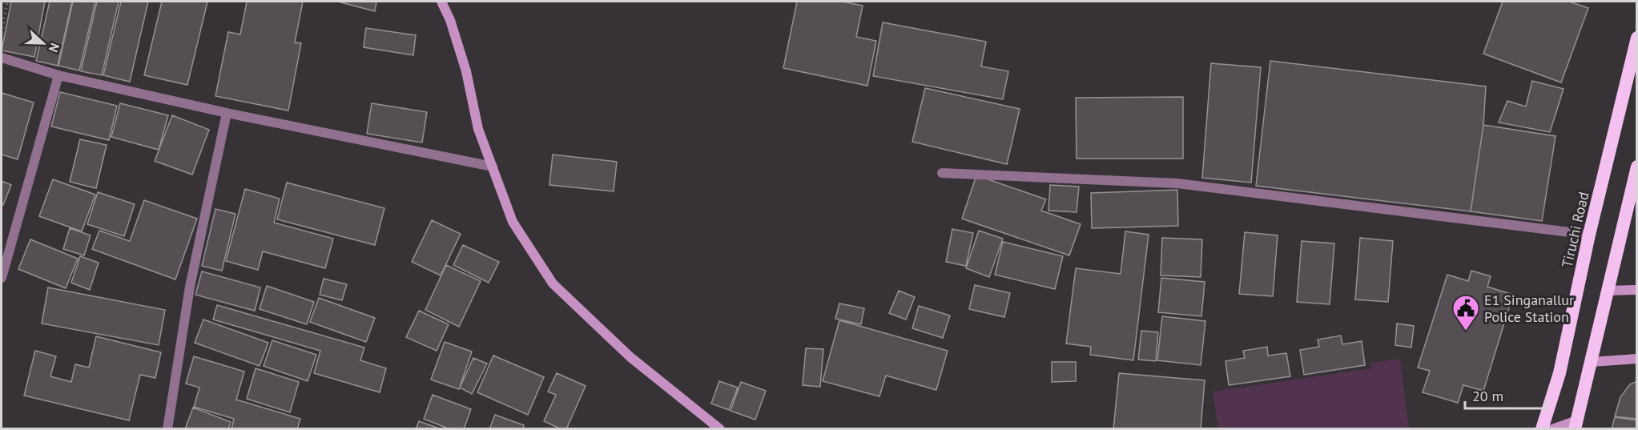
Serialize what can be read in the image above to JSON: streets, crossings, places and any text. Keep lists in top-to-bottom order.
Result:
{
  "streets": {
    "highway": ["Tiruchi Road"]
  },
  "places": {
    "public building": ["E1 Singanallur Police Station"]
  },
  "scale_bar": "20 m",
  "north": "right"
}
